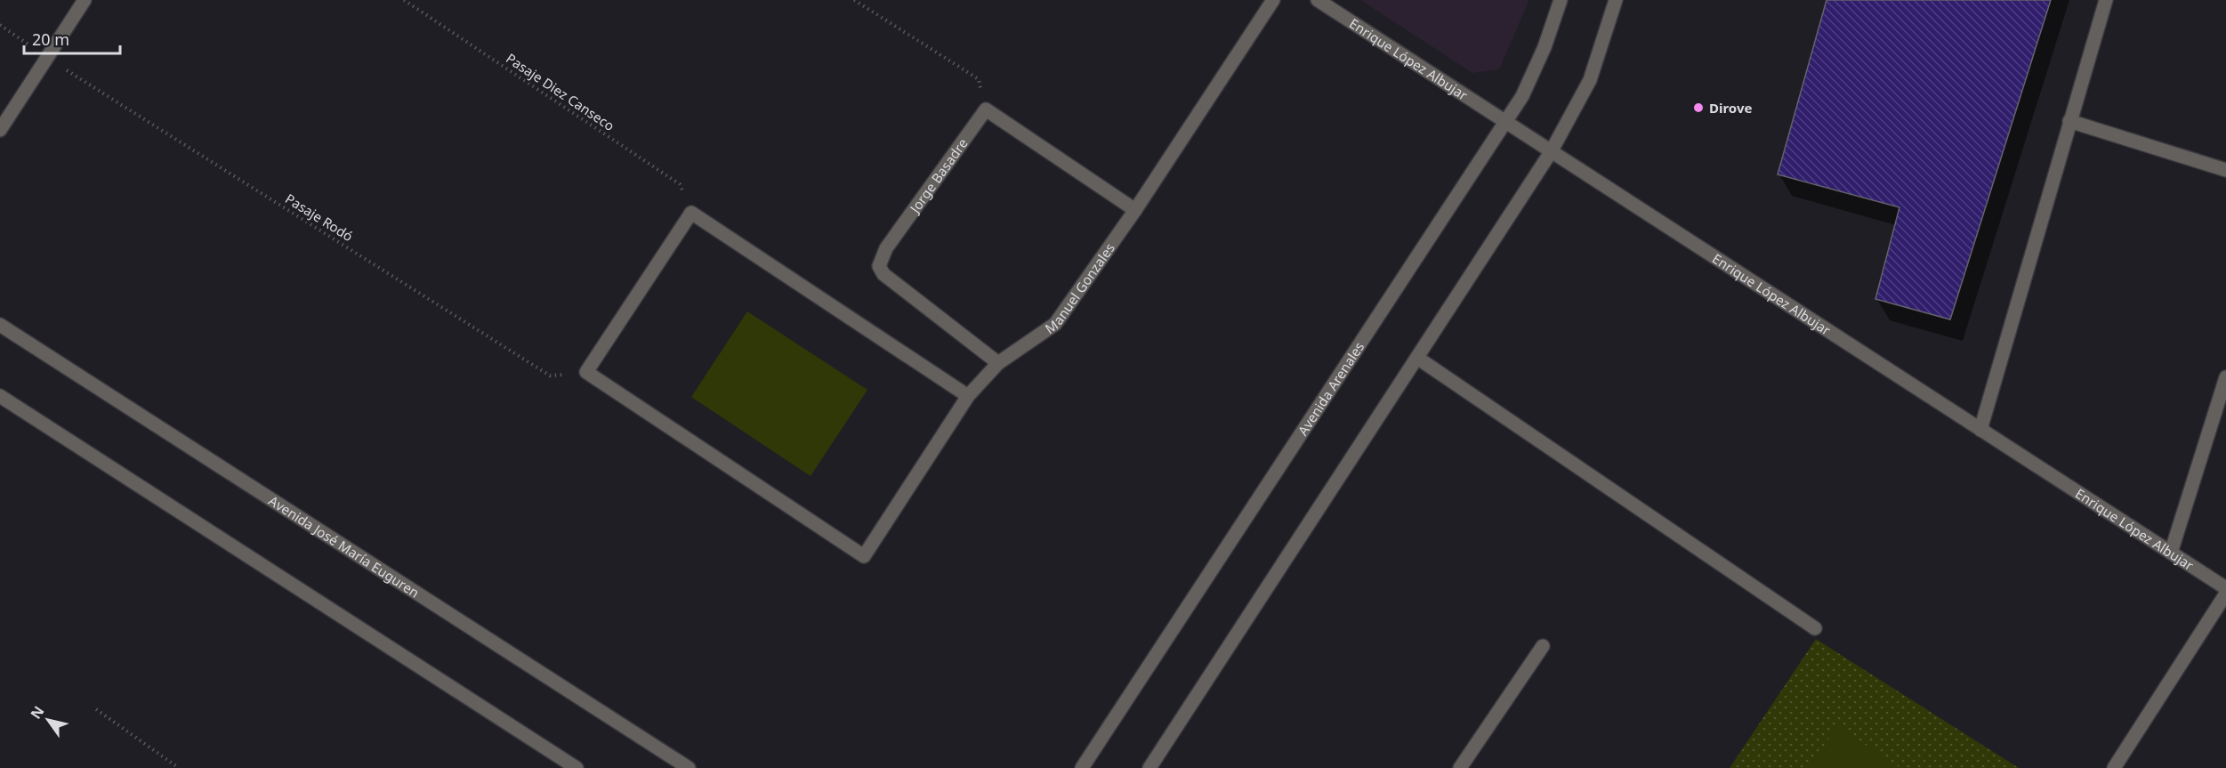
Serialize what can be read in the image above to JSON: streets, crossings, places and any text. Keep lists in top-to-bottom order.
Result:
{
  "streets": {
    "street": [
      "Enrique López Albujar",
      "Jorge Basadre",
      "Manuel Gonzales",
      "Avenida Arenales",
      "Avenida José María Euguren"
    ],
    "path": ["Pasaje Diez Canseco", "Pasaje Rodó"]
  },
  "crossings": [
    ["Enrique López Albujar", "Avenida Arenales"],
    ["Jorge Basadre", "Manuel Gonzales"],
    ["Pasaje Rodó", "Manuel Gonzales"]
  ],
  "places": ["Dirove"],
  "scale_bar": "20 m",
  "north": "top left"
}
